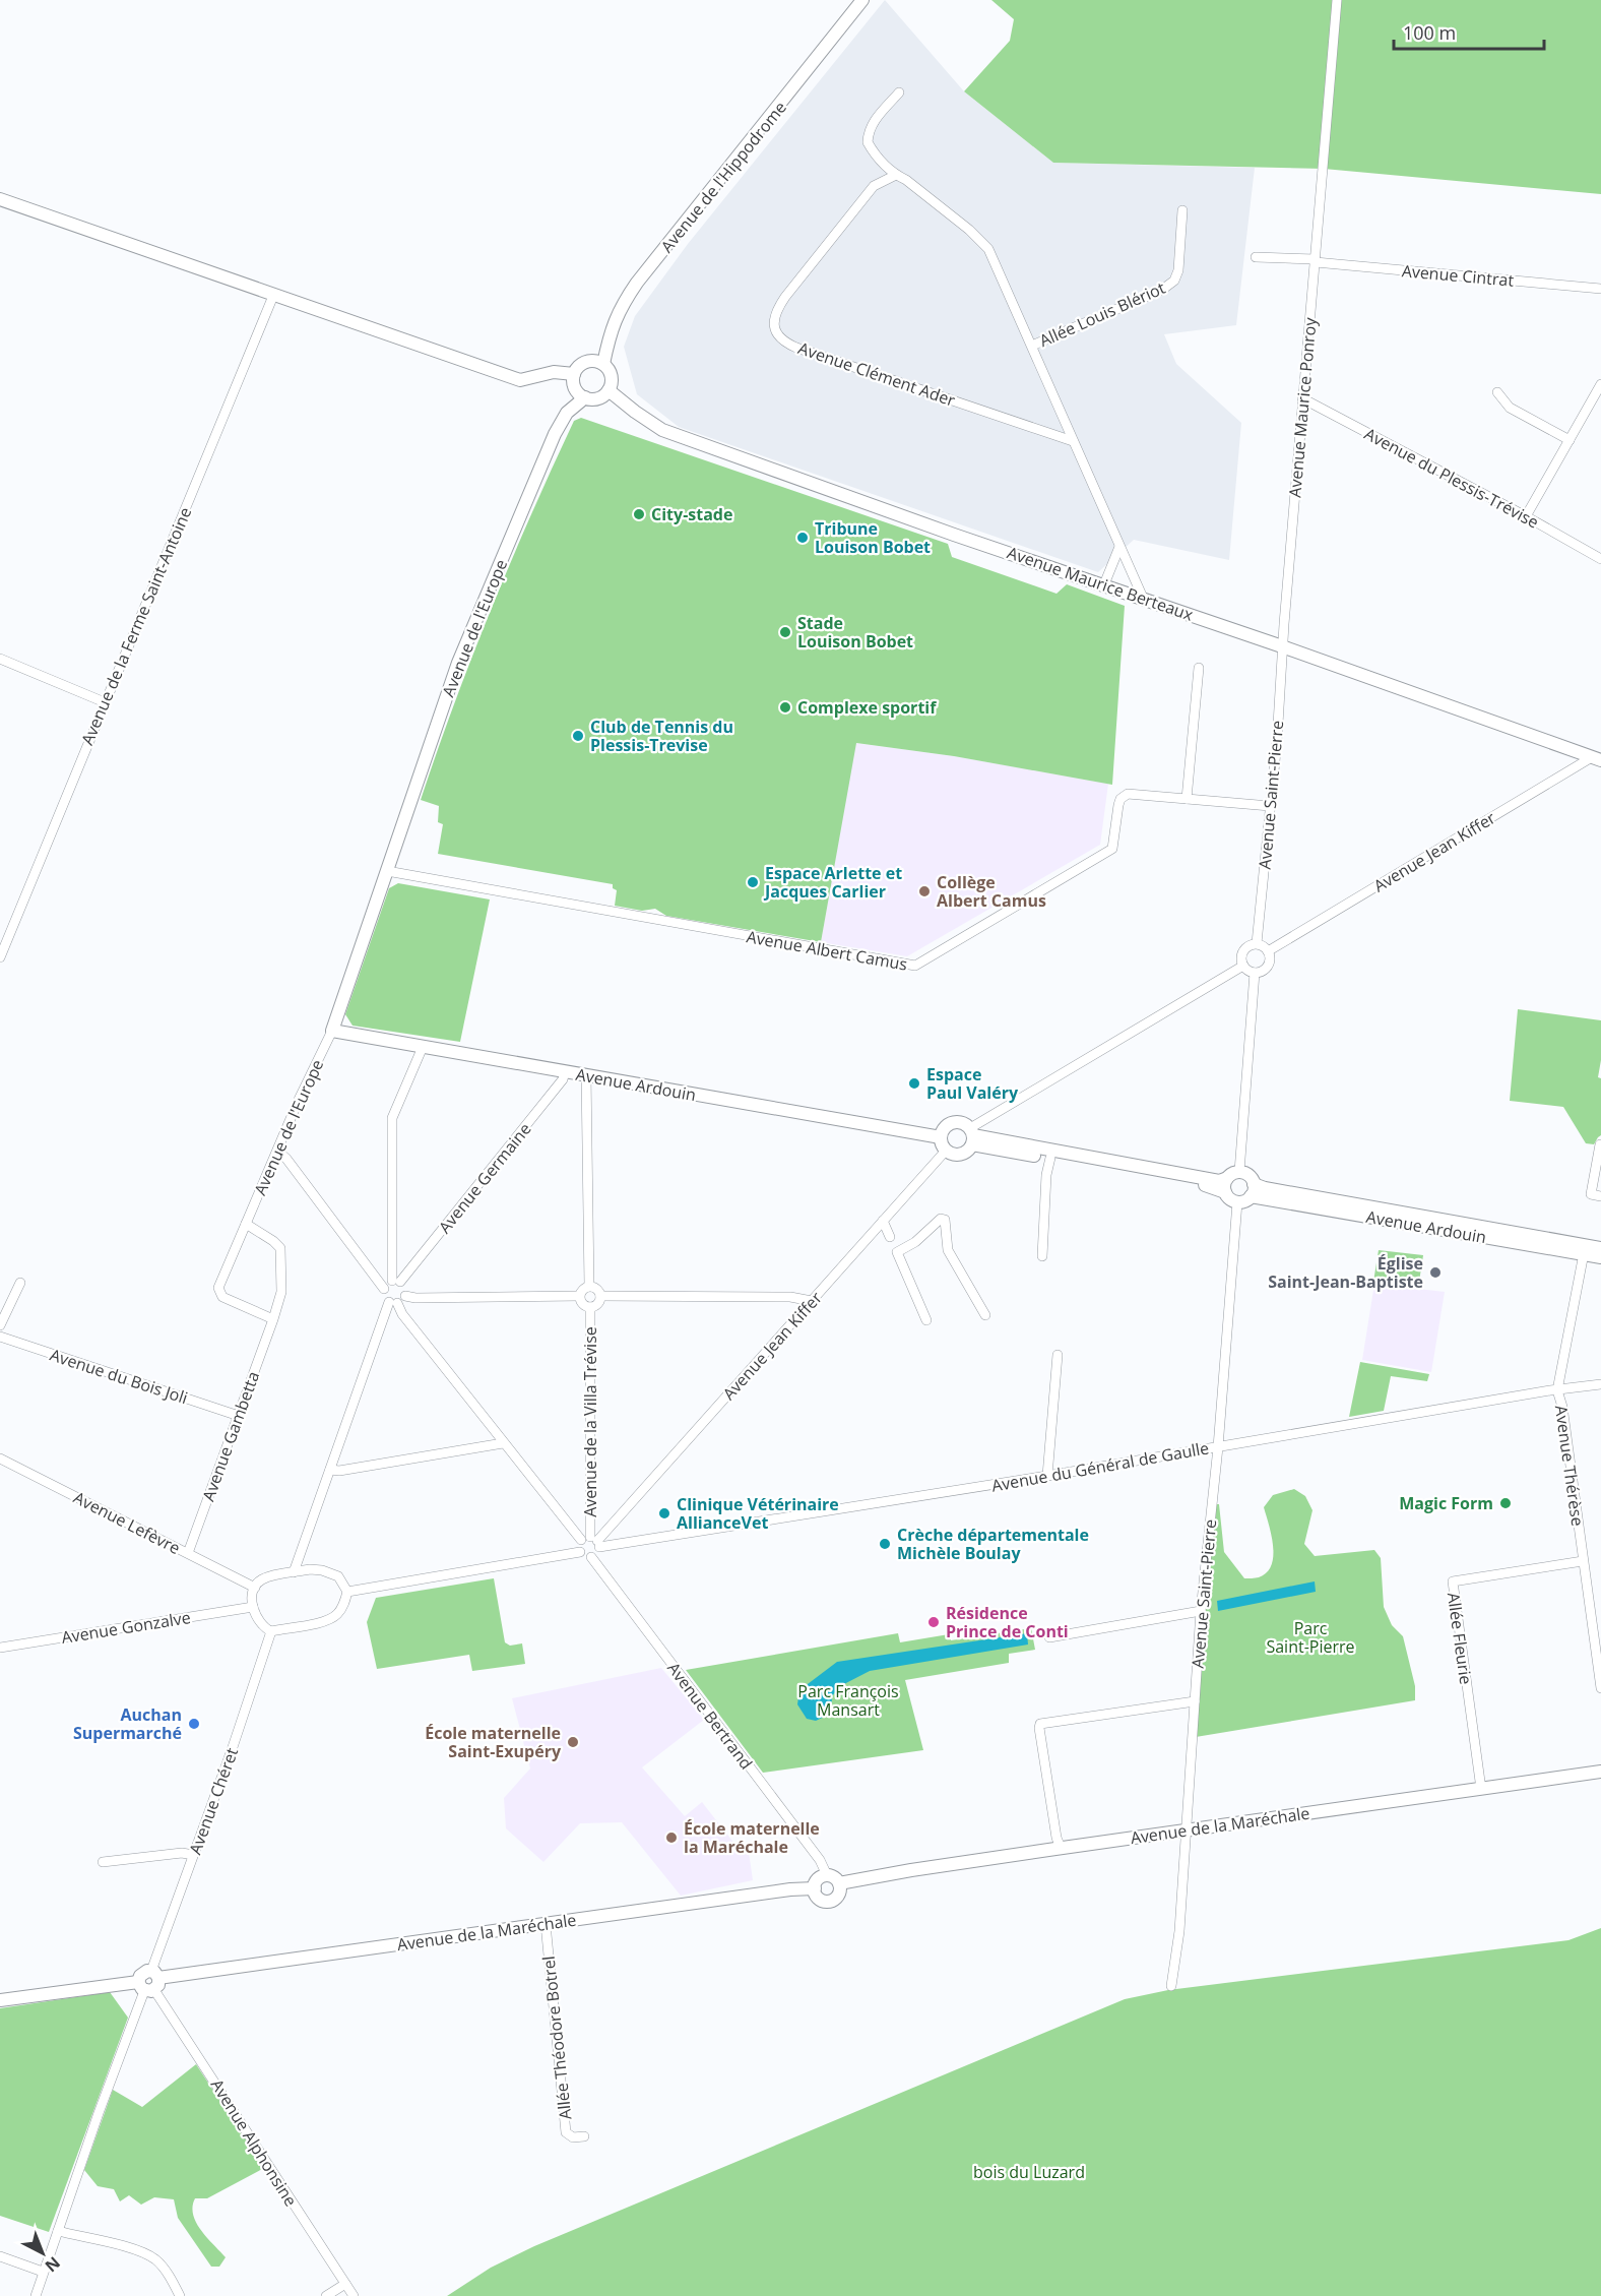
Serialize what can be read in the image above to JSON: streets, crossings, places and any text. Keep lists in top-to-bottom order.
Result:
{
  "streets": {
    "street": [
      "Avenue de l'Hippodrome",
      "Avenue Cintrat",
      "Allée Louis Blériot",
      "Avenue Clément Ader",
      "Avenue Maurice Ponroy",
      "Avenue du Plessis-Trévise",
      "Avenue Maurice Berteaux",
      "Avenue de la Ferme Saint-Antoine",
      "Avenue de l'Europe",
      "Avenue Saint-Pierre",
      "Avenue Jean Kiffer",
      "Avenue Albert Camus",
      "Avenue Ardouin",
      "Avenue Germaine",
      "Avenue du Bois Joli",
      "Avenue de la Villa Trévise",
      "Avenue Gambetta",
      "Avenue Thérèse",
      "Avenue du Général de Gaulle",
      "Avenue Lefèvre",
      "Avenue Gonzalve",
      "Allée Fleurie",
      "Avenue Bertrand",
      "Avenue Chéret",
      "Avenue de la Maréchale",
      "Allée Théodore Botrel",
      "Avenue Alphonsine"
    ]
  },
  "crossings": [
    ["Avenue de l'Hippodrome", "Avenue Maurice Berteaux"],
    ["Avenue de l'Hippodrome", "Avenue de l'Europe"],
    ["Avenue Cintrat", "Avenue Maurice Ponroy"],
    ["Avenue Maurice Ponroy", "Avenue du Plessis-Trévise"],
    ["Avenue Maurice Ponroy", "Avenue Maurice Berteaux"],
    ["Avenue Maurice Ponroy", "Avenue Saint-Pierre"],
    ["Avenue Maurice Berteaux", "Avenue de l'Europe"],
    ["Avenue Maurice Berteaux", "Avenue Saint-Pierre"],
    ["Avenue Maurice Berteaux", "Avenue Jean Kiffer"],
    ["Avenue de l'Europe", "Avenue Albert Camus"],
    ["Avenue de l'Europe", "Avenue Ardouin"],
    ["Avenue de l'Europe", "Avenue Gambetta"],
    ["Avenue Saint-Pierre", "Avenue Jean Kiffer"],
    ["Avenue Saint-Pierre", "Avenue Albert Camus"],
    ["Avenue Saint-Pierre", "Avenue Ardouin"],
    ["Avenue Saint-Pierre", "Avenue du Général de Gaulle"],
    ["Avenue Saint-Pierre", "Avenue de la Maréchale"],
    ["Avenue Jean Kiffer", "Avenue Ardouin"],
    ["Avenue Jean Kiffer", "Avenue de la Villa Trévise"],
    ["Avenue Jean Kiffer", "Avenue du Général de Gaulle"],
    ["Avenue Jean Kiffer", "Avenue Bertrand"],
    ["Avenue Ardouin", "Avenue Germaine"],
    ["Avenue Ardouin", "Avenue Thérèse"],
    ["Avenue du Bois Joli", "Avenue Gambetta"],
    ["Avenue de la Villa Trévise", "Avenue du Général de Gaulle"],
    ["Avenue de la Villa Trévise", "Avenue Bertrand"],
    ["Avenue Gambetta", "Avenue Lefèvre"],
    ["Avenue Thérèse", "Avenue du Général de Gaulle"],
    ["Avenue Thérèse", "Allée Fleurie"],
    ["Avenue du Général de Gaulle", "Avenue Bertrand"],
    ["Avenue Lefèvre", "Avenue Gonzalve"],
    ["Avenue Lefèvre", "Avenue Chéret"],
    ["Avenue Gonzalve", "Avenue Chéret"],
    ["Allée Fleurie", "Avenue de la Maréchale"],
    ["Avenue Bertrand", "Avenue de la Maréchale"],
    ["Avenue Chéret", "Avenue de la Maréchale"],
    ["Avenue Chéret", "Avenue Alphonsine"],
    ["Avenue de la Maréchale", "Allée Théodore Botrel"],
    ["Avenue de la Maréchale", "Avenue Alphonsine"]
  ],
  "parks": ["Parc Saint-Pierre", "Parc François Mansart", "bois du Luzard"],
  "places": [
    "City-stade",
    "Tribune Louison Bobet",
    "Stade Louison Bobet",
    "Complexe sportif",
    "Club de Tennis du Plessis-Trevise",
    "Espace Arlette et Jacques Carlier",
    "Collège Albert Camus",
    "Espace Paul Valéry",
    "Église Saint-Jean-Baptiste",
    "Magic Form",
    "Clinique Vétérinaire AllianceVet",
    "Crèche départementale Michèle Boulay",
    "Résidence Prince de Conti",
    "Auchan Supermarché",
    "École maternelle Saint-Exupéry",
    "École maternelle la Maréchale"
  ],
  "scale_bar": "100 m",
  "north": "bottom right"
}
